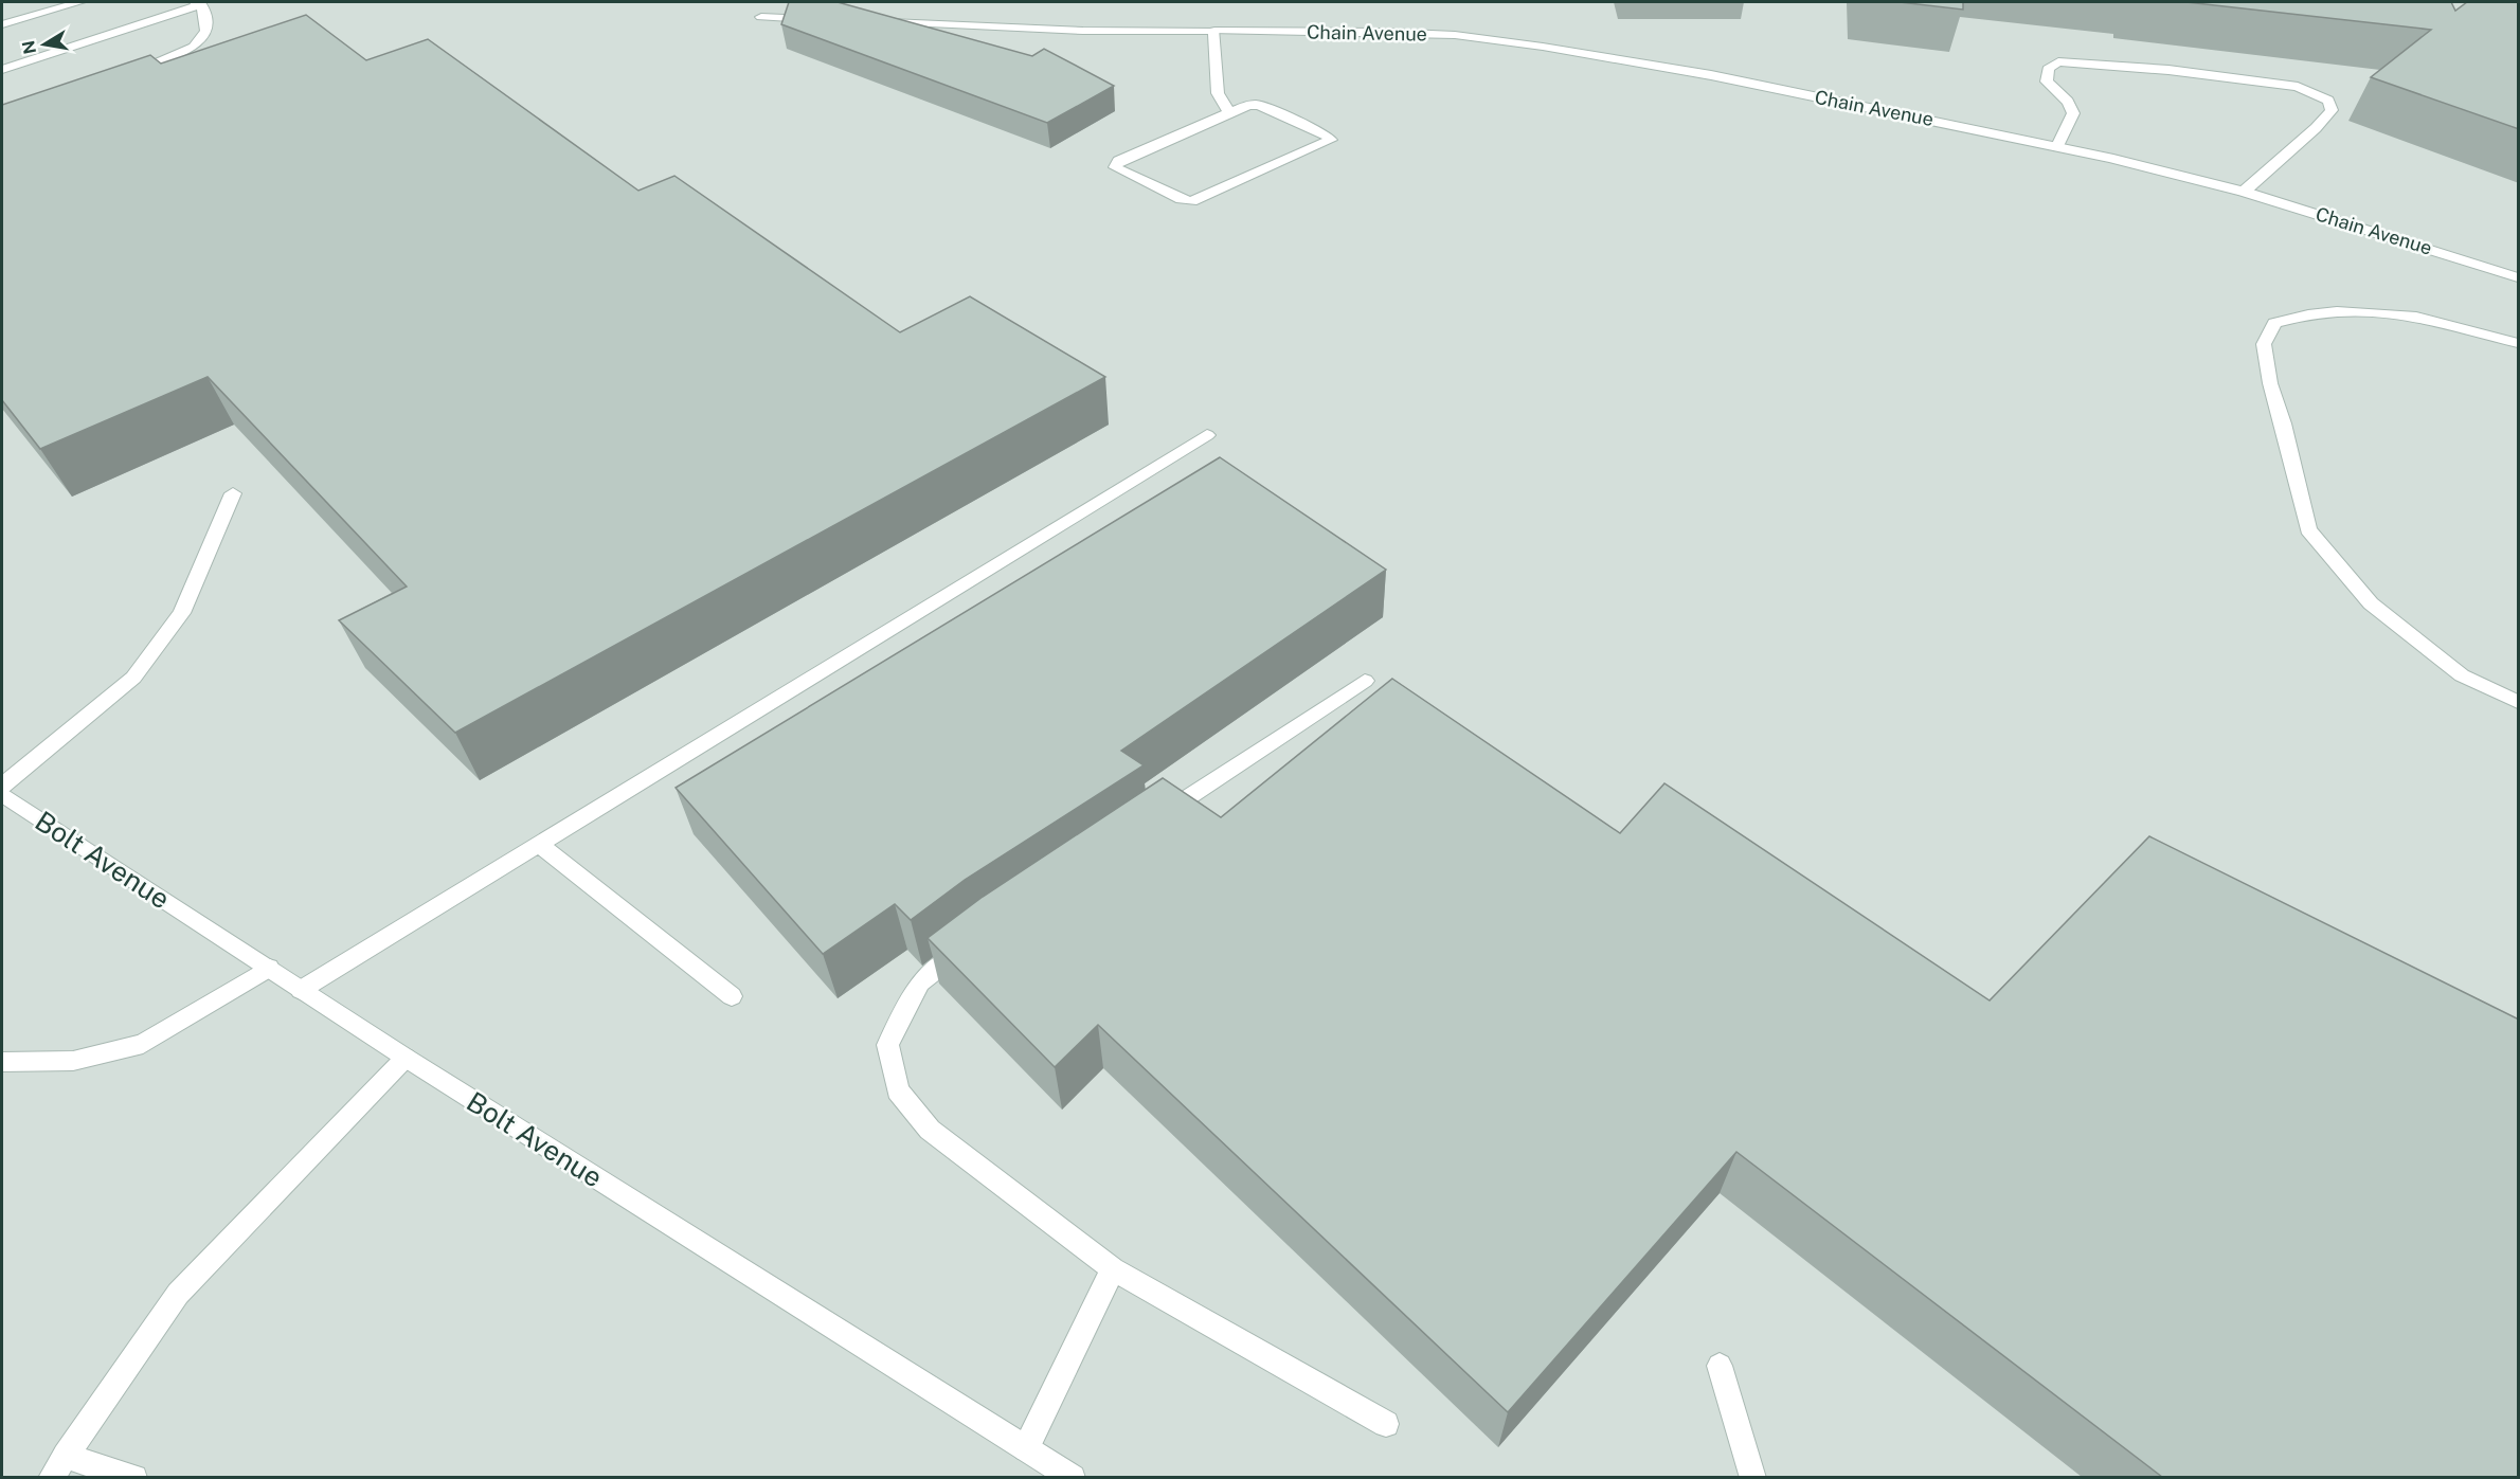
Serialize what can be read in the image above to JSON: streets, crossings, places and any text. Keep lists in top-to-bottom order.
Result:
{
  "streets": {
    "street": ["Chain Avenue", "Bolt Avenue"]
  },
  "north": "left"
}
